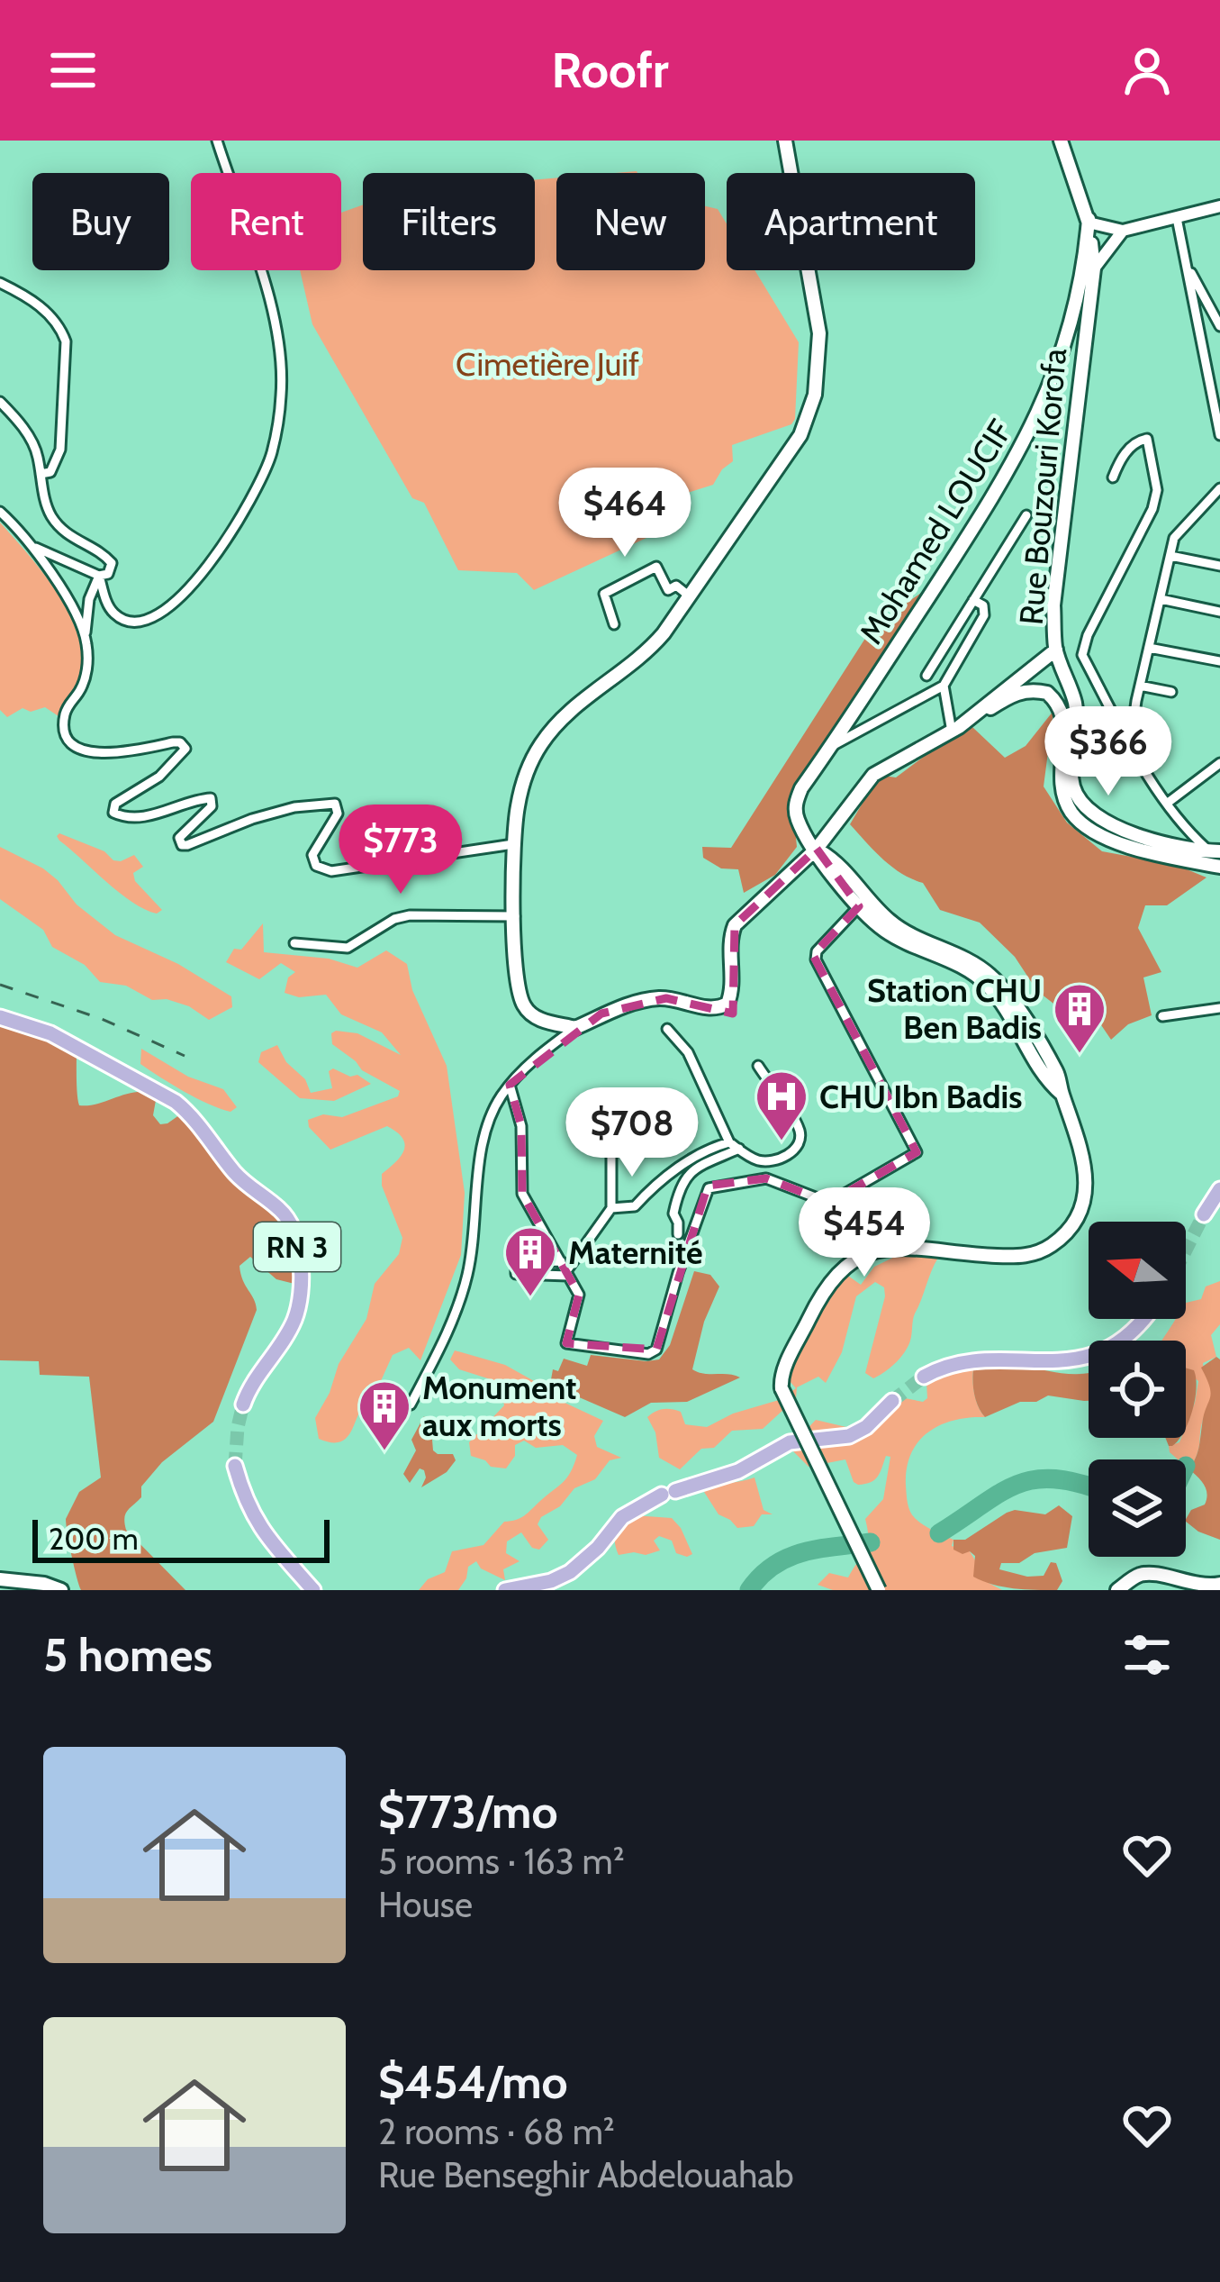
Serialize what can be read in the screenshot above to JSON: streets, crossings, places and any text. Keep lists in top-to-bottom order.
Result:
{
  "streets": {
    "main road": ["Rue Bouzouri Korofa", "Mohamed LOUCIF", "RN 3"]
  },
  "crossings": [
    ["Rue Bouzouri Korofa", "Mohamed LOUCIF"]
  ],
  "parks": ["Cimetière Juif"],
  "places": {
    "building": ["Station CHU Ben Badis", "Maternité", "Monument aux morts"],
    "hospital": ["CHU Ibn Badis"]
  },
  "scale_bar": "200 m",
  "north": "left",
  "page": {
    "header": "Roofr",
    "chip": [
      "Buy",
      "Rent",
      "Filters",
      "New",
      "Apartment"
    ],
    "price": [
      "$464",
      "$366",
      "$773",
      "$708",
      "$454"
    ],
    "scale": "200 m",
    "heading": "5 homes",
    "list": [
      {
        "name": "$773/mo",
        "note": "5 rooms · 163 m² · House"
      },
      {
        "name": "$454/mo",
        "note": "2 rooms · 68 m² · Rue Benseghir Abdelouahab"
      }
    ]
  }
}
